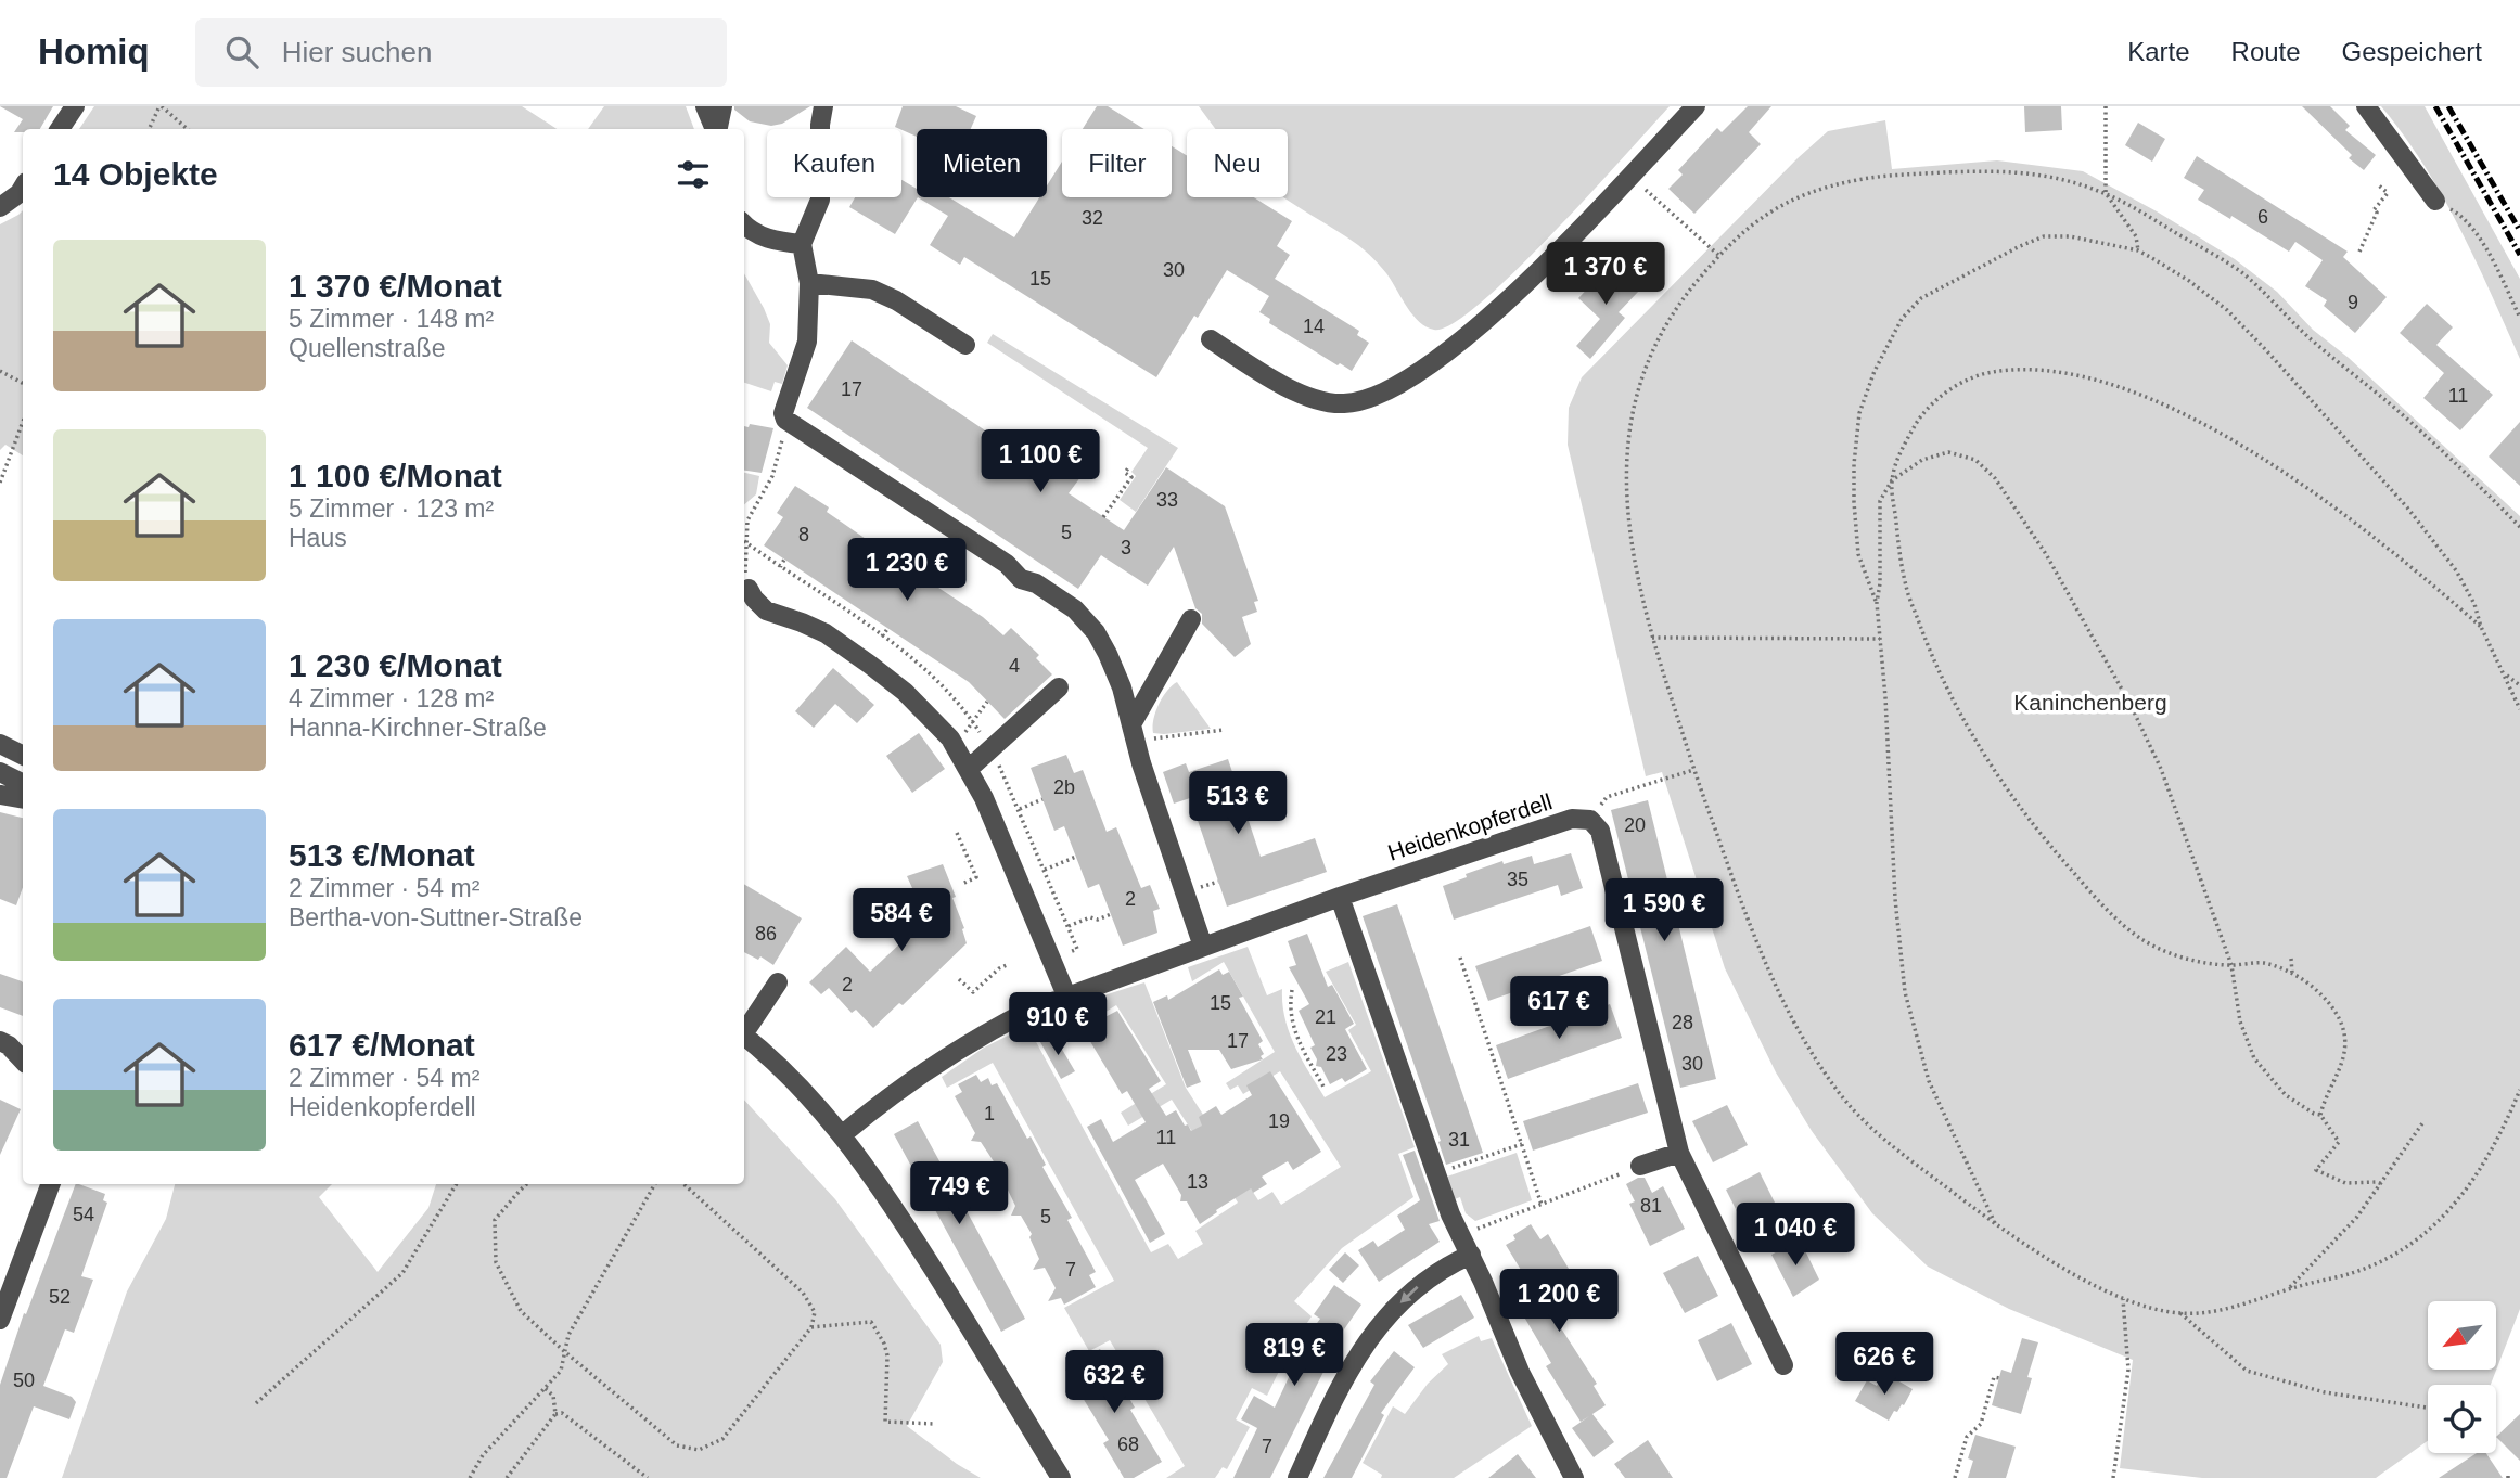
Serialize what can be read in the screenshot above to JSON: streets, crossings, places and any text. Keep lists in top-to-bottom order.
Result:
{
  "streets": {
    "street": ["Heidenkopferdell"]
  },
  "parks": ["Kaninchenberg"],
  "house_numbers": [
    "6",
    "32",
    "30",
    "15",
    "9",
    "14",
    "17",
    "11",
    "33",
    "5",
    "8",
    "3",
    "4",
    "2b",
    "20",
    "35",
    "2",
    "86",
    "2",
    "15",
    "21",
    "28",
    "17",
    "23",
    "30",
    "1",
    "19",
    "11",
    "31",
    "13",
    "81",
    "54",
    "5",
    "7",
    "52",
    "50",
    "68",
    "7"
  ],
  "north": "bottom left",
  "page": {
    "header": "Homiq",
    "search": "Hier suchen",
    "nav": ["Karte", "Route", "Gespeichert"],
    "chip": [
      "Kaufen",
      "Mieten",
      "Filter",
      "Neu"
    ],
    "heading": "14 Objekte",
    "list": [
      {
        "name": "1 370 €/Monat",
        "note": "5 Zimmer · 148 m² · Quellenstraße"
      },
      {
        "name": "1 100 €/Monat",
        "note": "5 Zimmer · 123 m² · Haus"
      },
      {
        "name": "1 230 €/Monat",
        "note": "4 Zimmer · 128 m² · Hanna-Kirchner-Straße"
      },
      {
        "name": "513 €/Monat",
        "note": "2 Zimmer · 54 m² · Bertha-von-Suttner-Straße"
      },
      {
        "name": "617 €/Monat",
        "note": "2 Zimmer · 54 m² · Heidenkopferdell"
      }
    ],
    "price": [
      "1 370 €",
      "1 100 €",
      "1 230 €",
      "513 €",
      "1 590 €",
      "584 €",
      "617 €",
      "910 €",
      "749 €",
      "1 040 €",
      "1 200 €",
      "819 €",
      "626 €",
      "632 €"
    ]
  }
}
